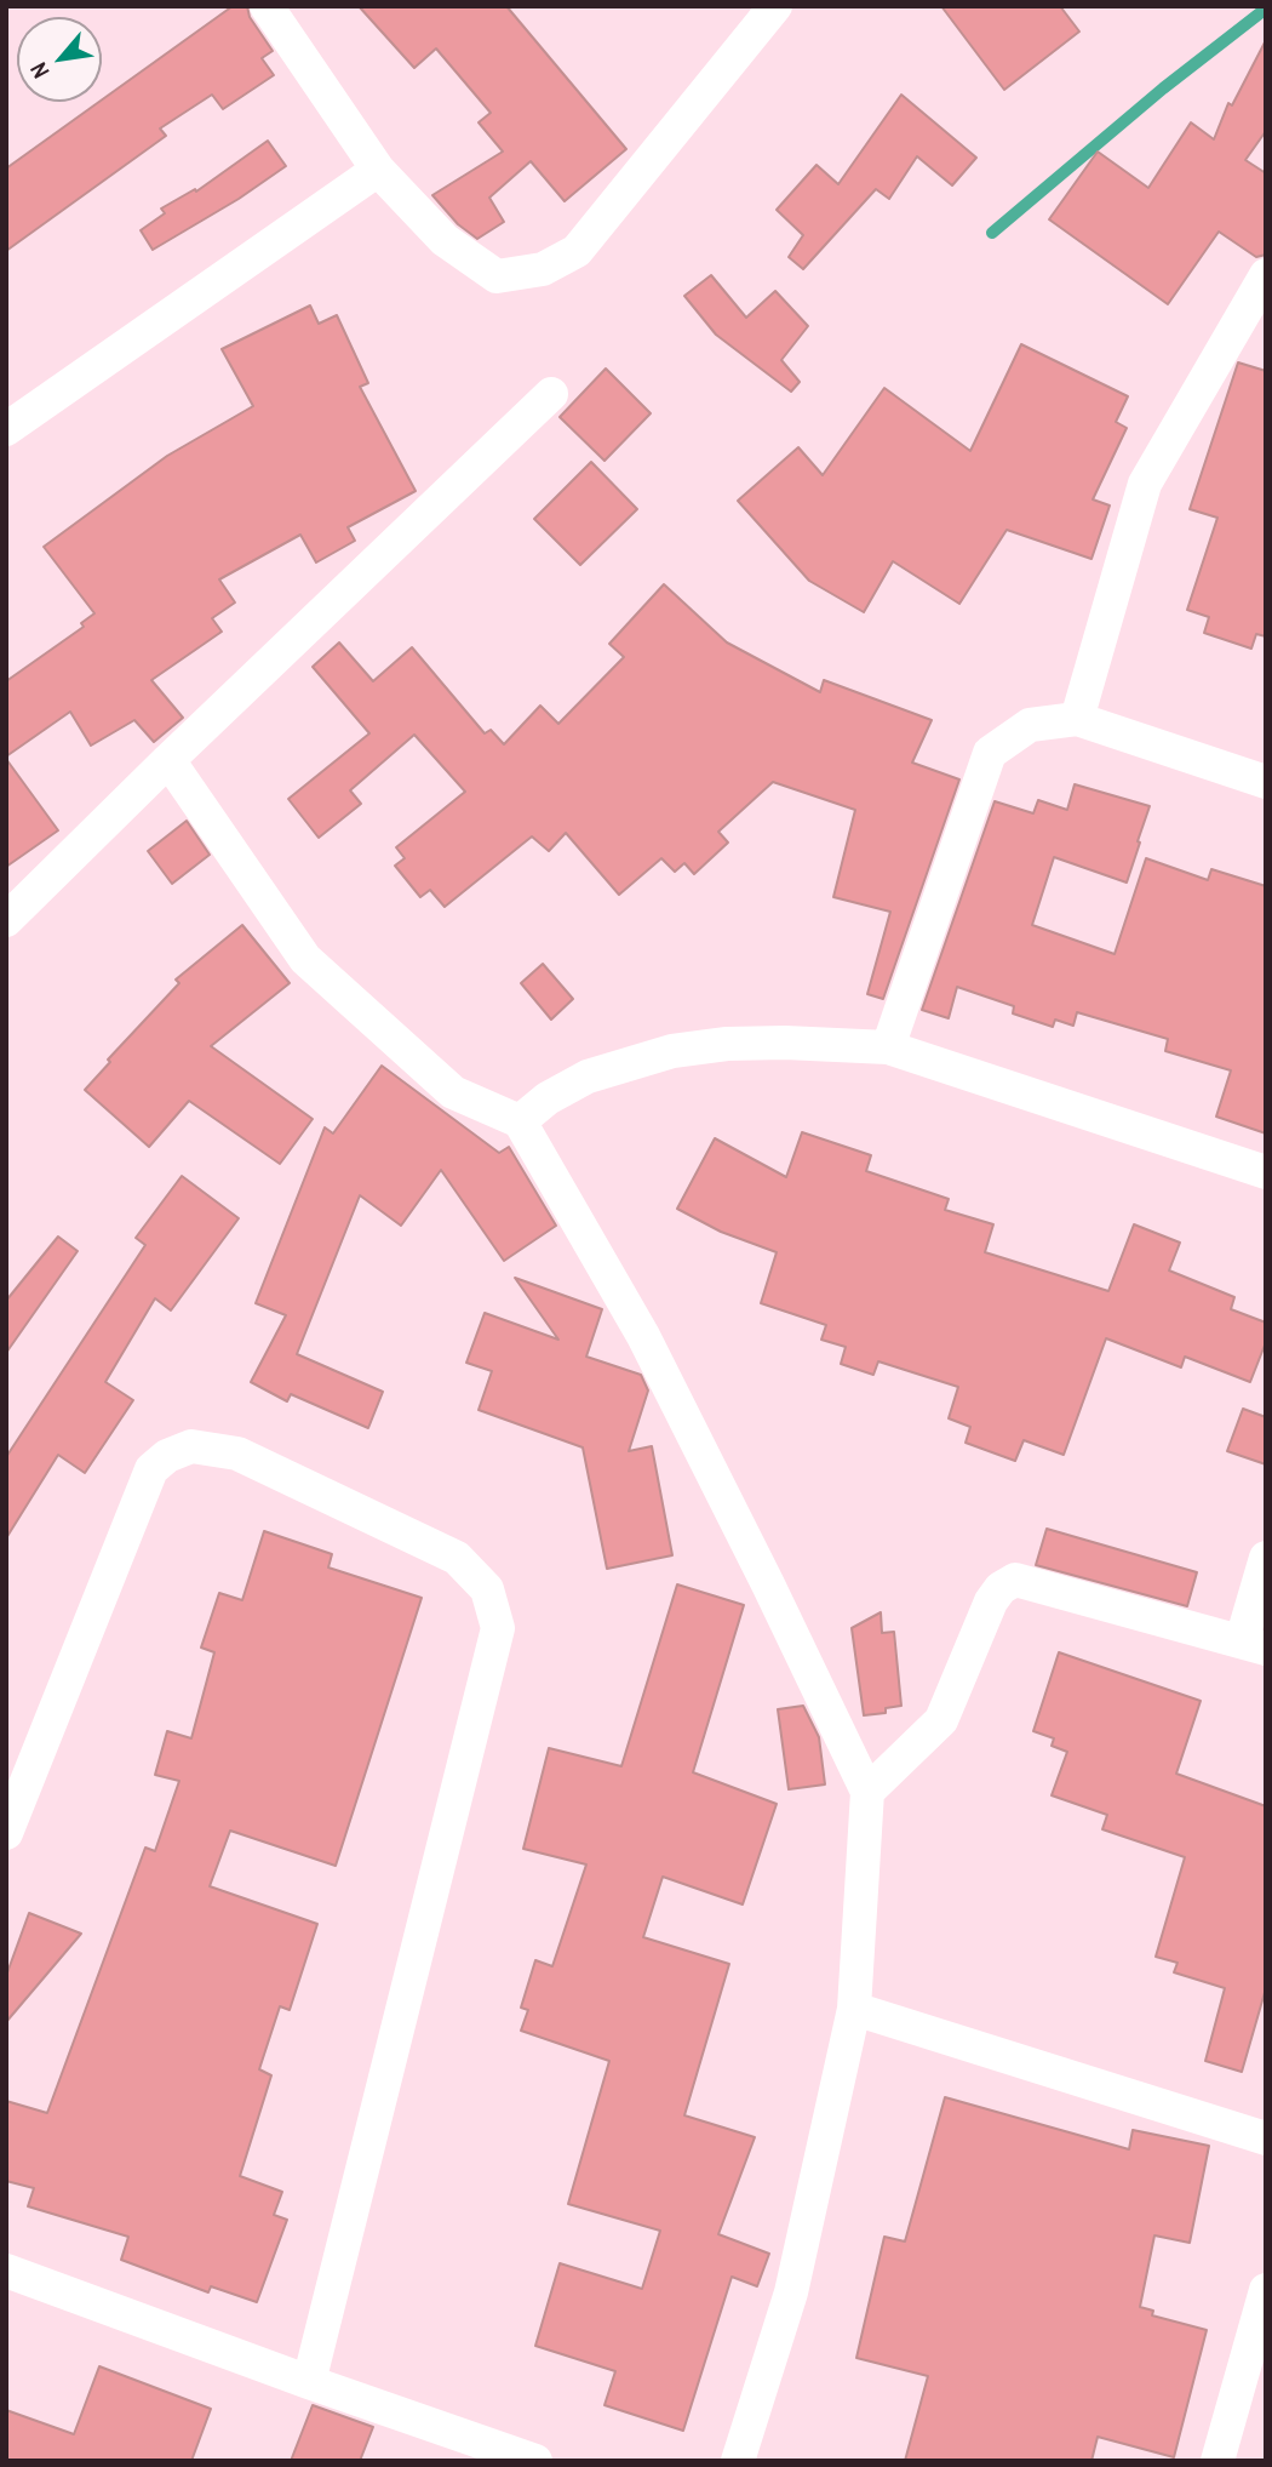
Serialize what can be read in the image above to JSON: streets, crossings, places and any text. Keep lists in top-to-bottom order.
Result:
{
  "north": "bottom left"
}
